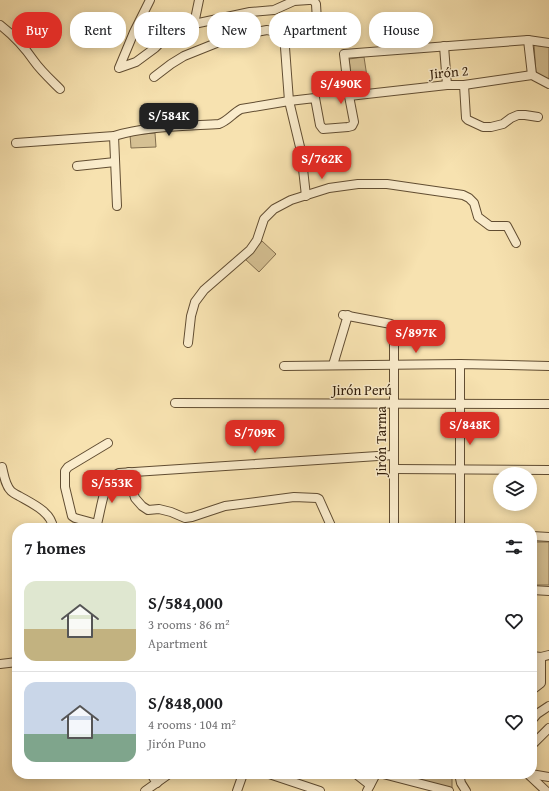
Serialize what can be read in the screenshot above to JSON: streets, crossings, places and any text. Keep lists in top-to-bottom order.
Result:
{
  "streets": {
    "street": ["Jirón 2", "Jirón Perú", "Jirón Tarma"]
  },
  "crossings": [
    ["Jirón Perú", "Jirón Tarma"]
  ],
  "page": {
    "chip": [
      "Buy",
      "Rent",
      "Filters",
      "New",
      "Apartment",
      "House"
    ],
    "price": [
      "S/490K",
      "S/584K",
      "S/762K",
      "S/897K",
      "S/848K",
      "S/709K",
      "S/553K"
    ],
    "heading": "7 homes",
    "list": [
      {
        "name": "S/584,000",
        "note": "3 rooms · 86 m² · Apartment"
      },
      {
        "name": "S/848,000",
        "note": "4 rooms · 104 m² · Jirón Puno"
      }
    ]
  }
}
